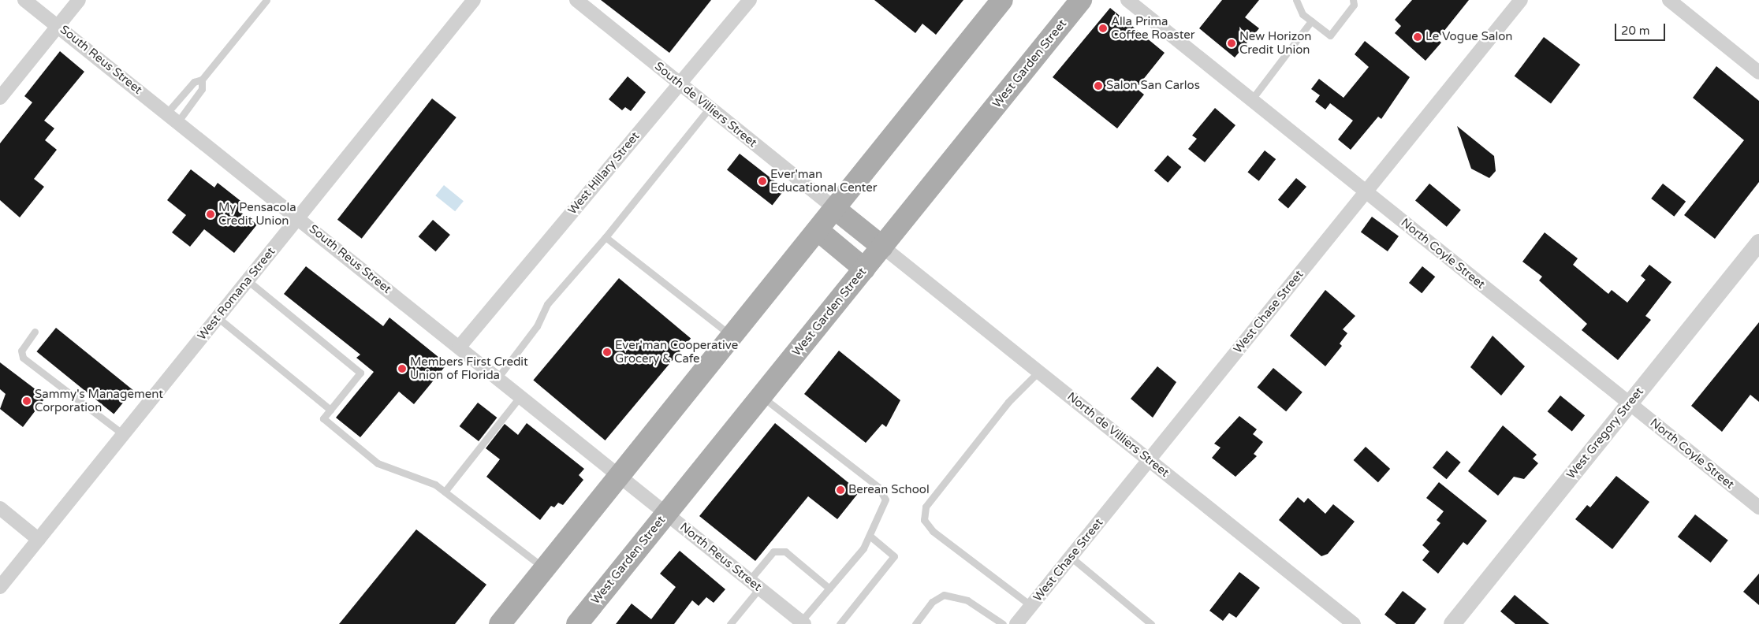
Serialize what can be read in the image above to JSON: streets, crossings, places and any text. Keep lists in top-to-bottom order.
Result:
{
  "streets": {
    "main road": ["West Garden Street"],
    "street": [
      "South Reus Street",
      "South de Villiers Street",
      "West Hillary Street",
      "North Coyle Street",
      "West Romana Street",
      "West Chase Street",
      "West Gregory Street",
      "North de Villiers Street",
      "North Reus Street"
    ]
  },
  "crossings": [
    ["South Reus Street", "West Hillary Street"],
    ["South Reus Street", "West Romana Street"],
    ["South Reus Street", "North Reus Street"],
    ["West Garden Street", "North de Villiers Street"],
    ["West Garden Street", "North Reus Street"],
    ["South de Villiers Street", "West Hillary Street"],
    ["North Coyle Street", "West Chase Street"],
    ["North Coyle Street", "West Gregory Street"],
    ["West Chase Street", "North de Villiers Street"]
  ],
  "places": [
    "Alla Prima Coffee Roaster",
    "Le Vogue Salon",
    "New Horizon Credit Union",
    "Salon San Carlos",
    "Ever'man Educational Center",
    "My Pensacola Credit Union",
    "Ever'man Cooperative Grocery & Cafe",
    "Members First Credit Union of Florida",
    "Sammy's Management Corporation",
    "Berean School"
  ],
  "scale_bar": "20 m"
}
